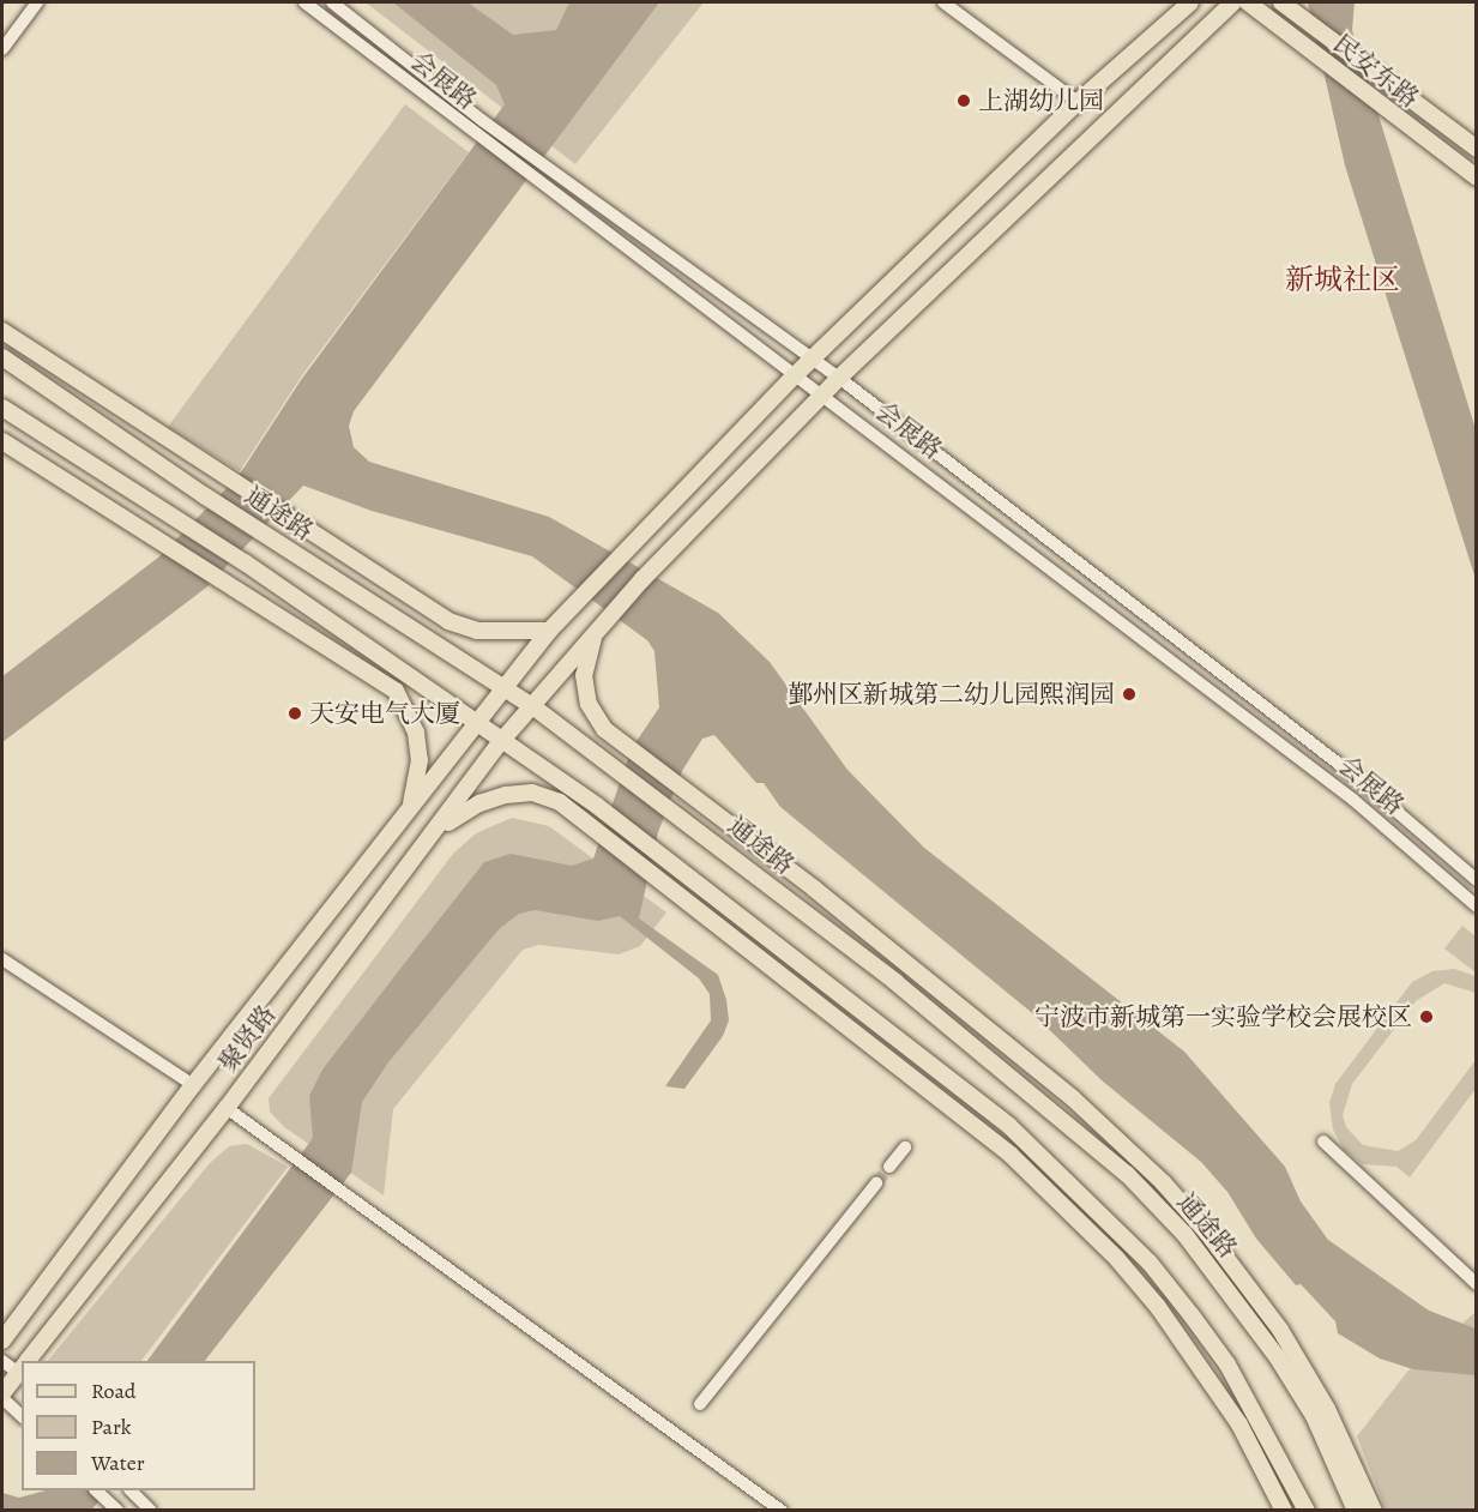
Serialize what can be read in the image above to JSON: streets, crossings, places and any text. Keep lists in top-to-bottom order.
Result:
{
  "streets": {
    "main road": ["民安东路", "通途路", "聚贤路"],
    "street": ["会展路"]
  },
  "crossings": [
    ["会展路", "聚贤路"],
    ["通途路", "聚贤路"]
  ],
  "districts": ["新城社区"],
  "places": [
    "上湖幼儿园",
    "鄞州区新城第二幼儿园熙润园",
    "天安电气大厦",
    "宁波市新城第一实验学校会展校区"
  ],
  "legend": ["Road", "Park", "Water"]
}
